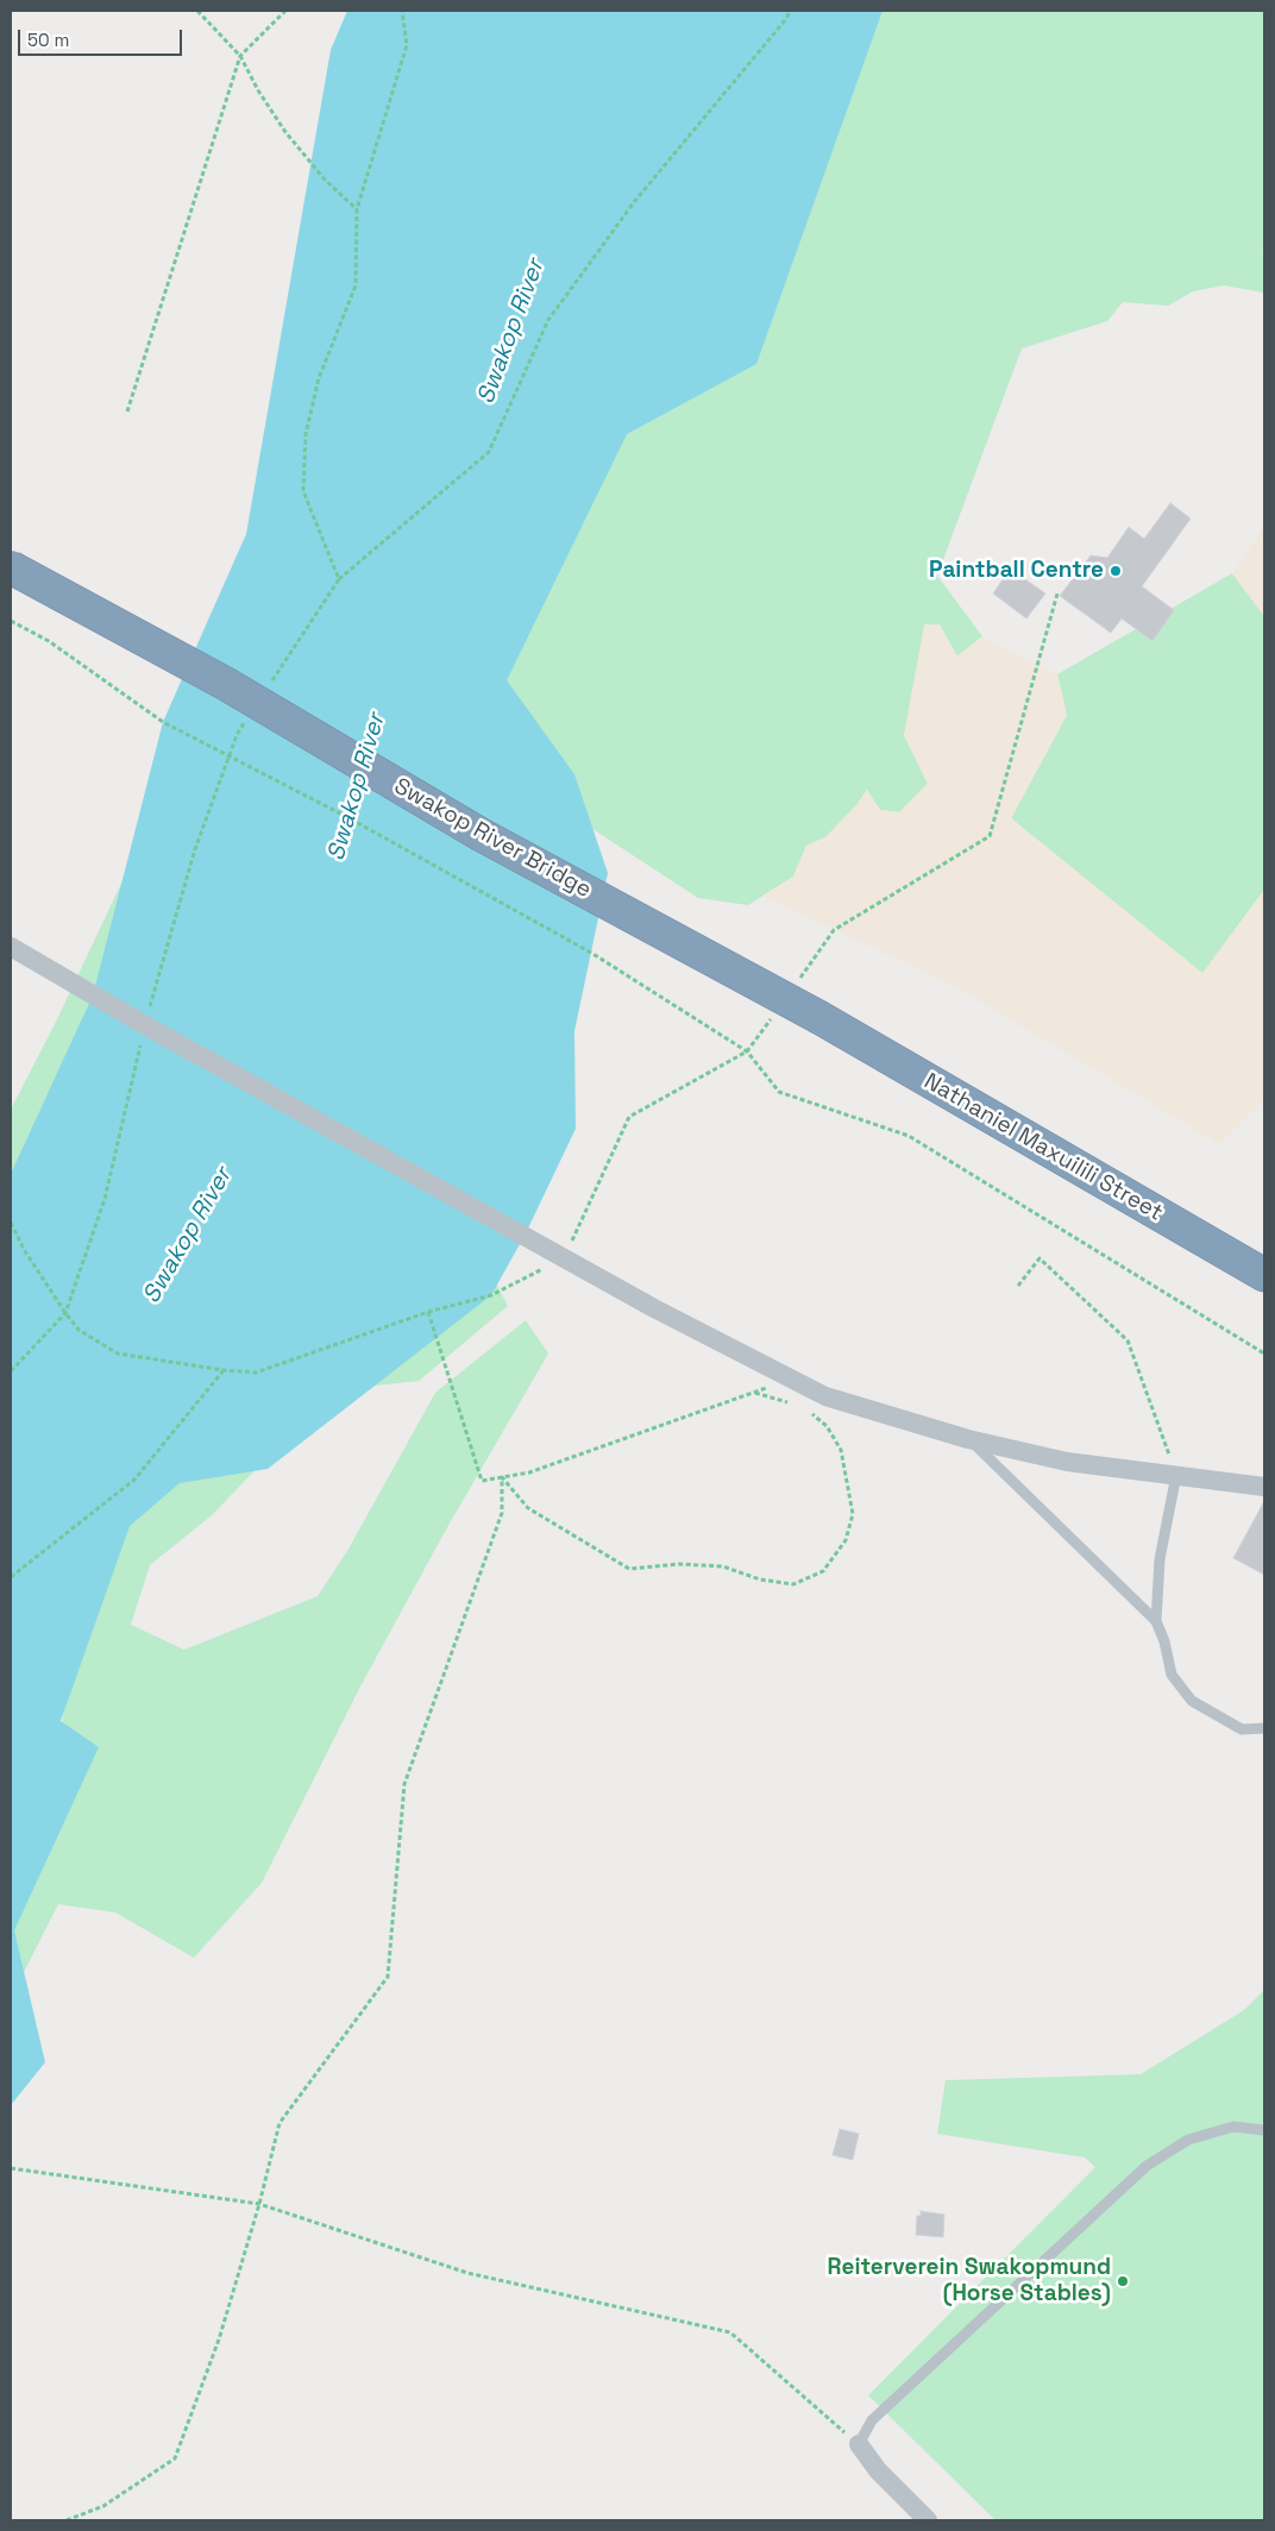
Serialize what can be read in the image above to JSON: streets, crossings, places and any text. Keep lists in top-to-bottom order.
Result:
{
  "streets": {
    "highway": ["Swakop River Bridge", "Nathaniel Maxuilili Street"]
  },
  "crossings": [
    ["Swakop River Bridge", "Nathaniel Maxuilili Street"]
  ],
  "water": ["Swakop River"],
  "places": ["Paintball Centre", "Reiterverein Swakopmund (Horse Stables)"],
  "scale_bar": "50 m"
}
